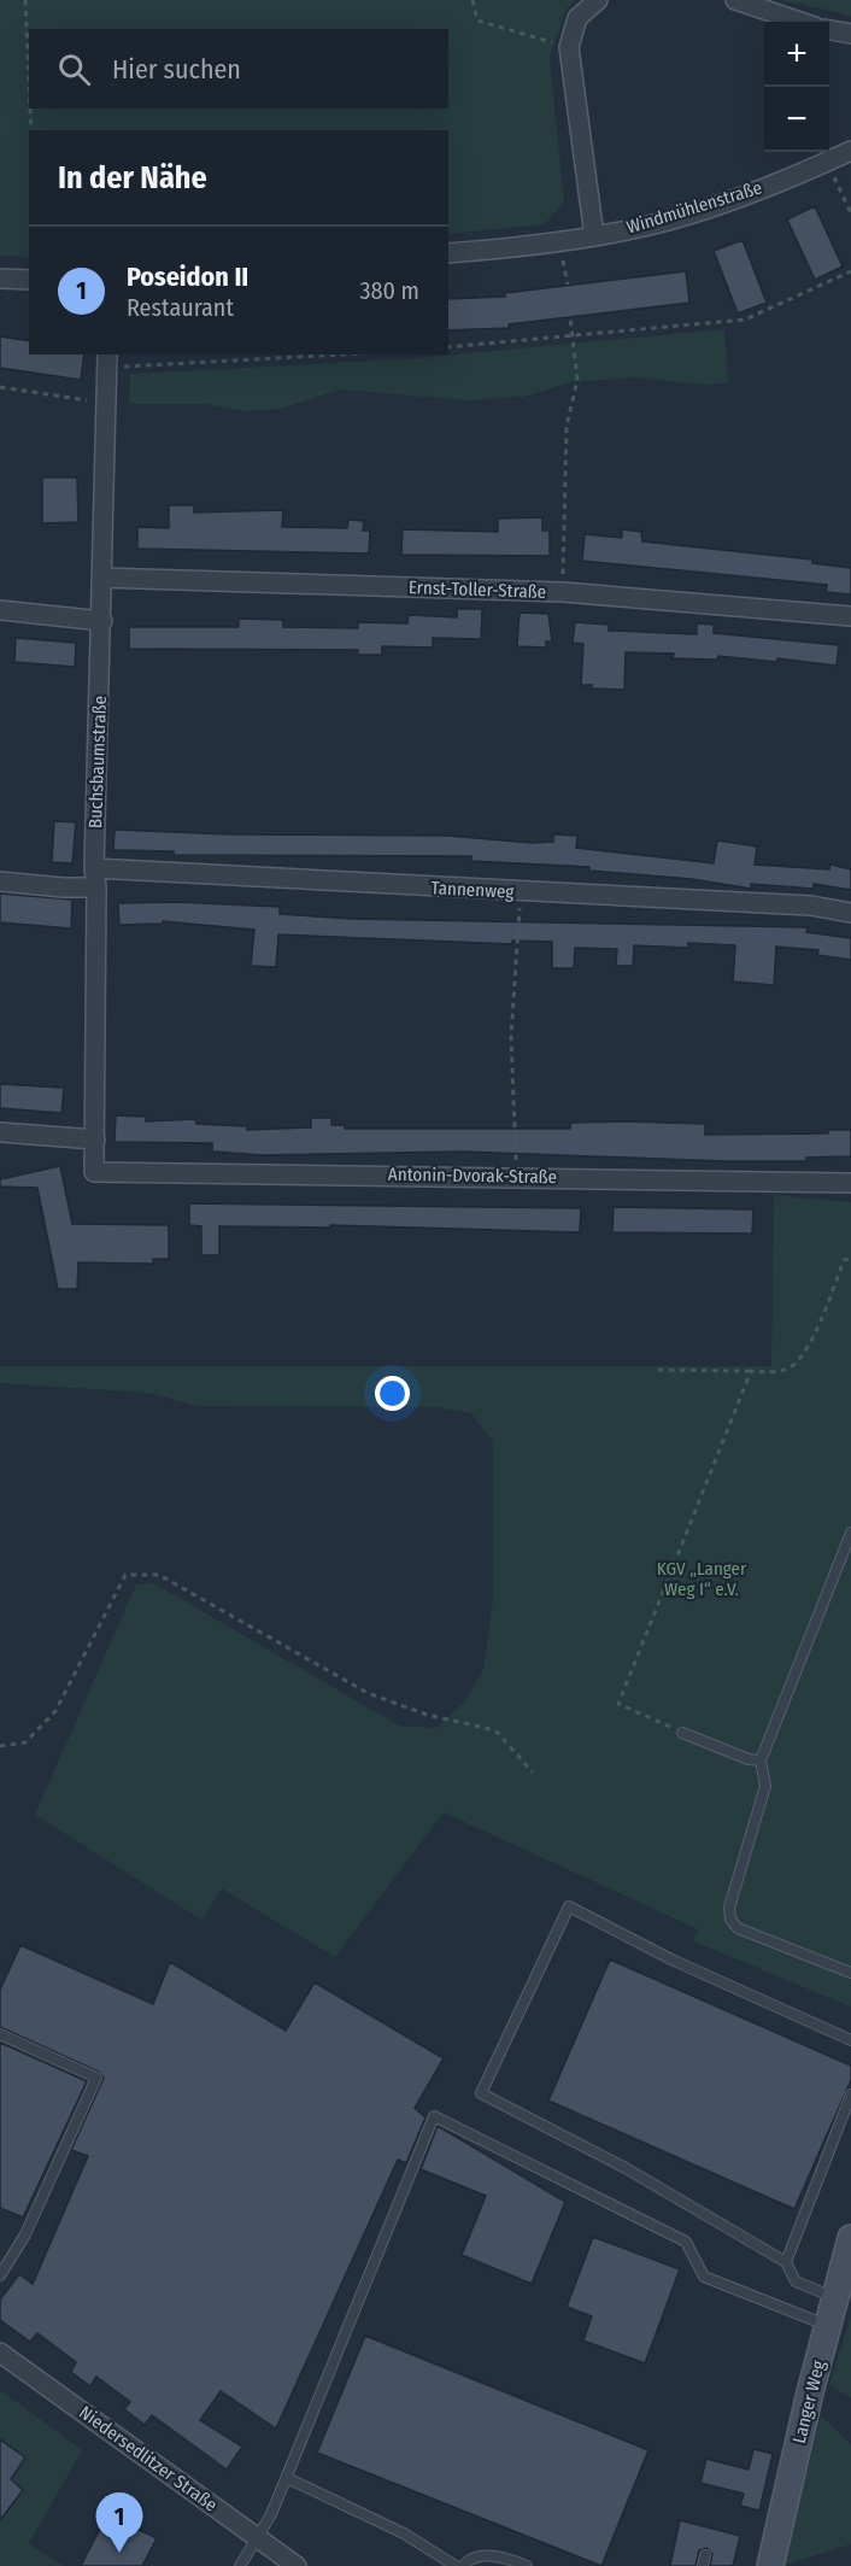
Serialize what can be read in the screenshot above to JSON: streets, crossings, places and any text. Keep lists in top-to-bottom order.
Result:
{
  "streets": {
    "main road": ["Langer Weg"],
    "street": [
      "Windmühlenstraße",
      "Ernst-Toller-Straße",
      "Buchsbaumstraße",
      "Tannenweg",
      "Antonin-Dvorak-Straße",
      "Niedersedlitzer Straße"
    ]
  },
  "crossings": [
    ["Ernst-Toller-Straße", "Buchsbaumstraße"],
    ["Buchsbaumstraße", "Tannenweg"],
    ["Buchsbaumstraße", "Antonin-Dvorak-Straße"]
  ],
  "parks": ["KGV „Langer Weg I“ e.V."],
  "page": {
    "map_buttons": ["+", "−"],
    "search": "Hier suchen",
    "heading": "In der Nähe",
    "list": [
      {
        "mark": "1",
        "name": "Poseidon II",
        "note": "Restaurant",
        "value": "380 m"
      }
    ],
    "pins": "1"
  }
}
